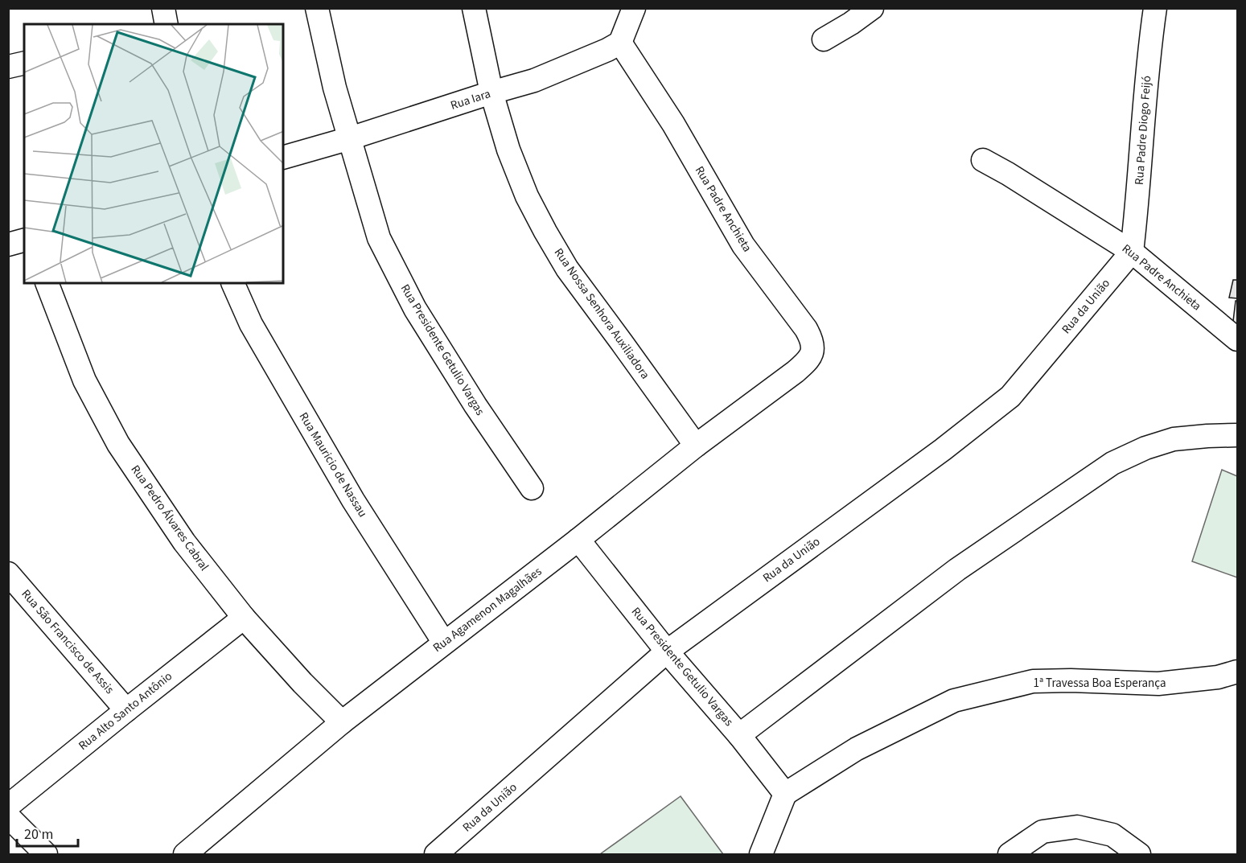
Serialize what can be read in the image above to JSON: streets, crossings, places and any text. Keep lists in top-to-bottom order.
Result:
{
  "streets": {
    "street": [
      "Rua Iara",
      "Rua Padre Diogo Feijó",
      "Rua Padre Anchieta",
      "Rua da União",
      "Rua Nossa Senhora Auxiliadora",
      "Rua Presidente Getulio Vargas",
      "Rua Mauricio de Nassau",
      "Rua Pedro Álvares Cabral",
      "Rua Agamenon Magalhães",
      "Rua São Francisco de Assis",
      "1ª Travessa Boa Esperança",
      "Rua Alto Santo Antônio"
    ]
  },
  "crossings": [
    ["Rua Iara", "Rua Padre Anchieta"],
    ["Rua Iara", "Rua Nossa Senhora Auxiliadora"],
    ["Rua Iara", "Rua Presidente Getulio Vargas"],
    ["Rua Padre Diogo Feijó", "Rua Padre Anchieta"],
    ["Rua Padre Diogo Feijó", "Rua da União"],
    ["Rua Padre Anchieta", "Rua da União"],
    ["Rua Padre Anchieta", "Rua Agamenon Magalhães"],
    ["Rua da União", "Rua Presidente Getulio Vargas"],
    ["Rua Nossa Senhora Auxiliadora", "Rua Agamenon Magalhães"],
    ["Rua Presidente Getulio Vargas", "Rua Agamenon Magalhães"],
    ["Rua Presidente Getulio Vargas", "1ª Travessa Boa Esperança"],
    ["Rua Mauricio de Nassau", "Rua Agamenon Magalhães"],
    ["Rua Pedro Álvares Cabral", "Rua Agamenon Magalhães"],
    ["Rua Pedro Álvares Cabral", "Rua Alto Santo Antônio"],
    ["Rua São Francisco de Assis", "Rua Alto Santo Antônio"]
  ],
  "scale_bar": "20 m"
}
